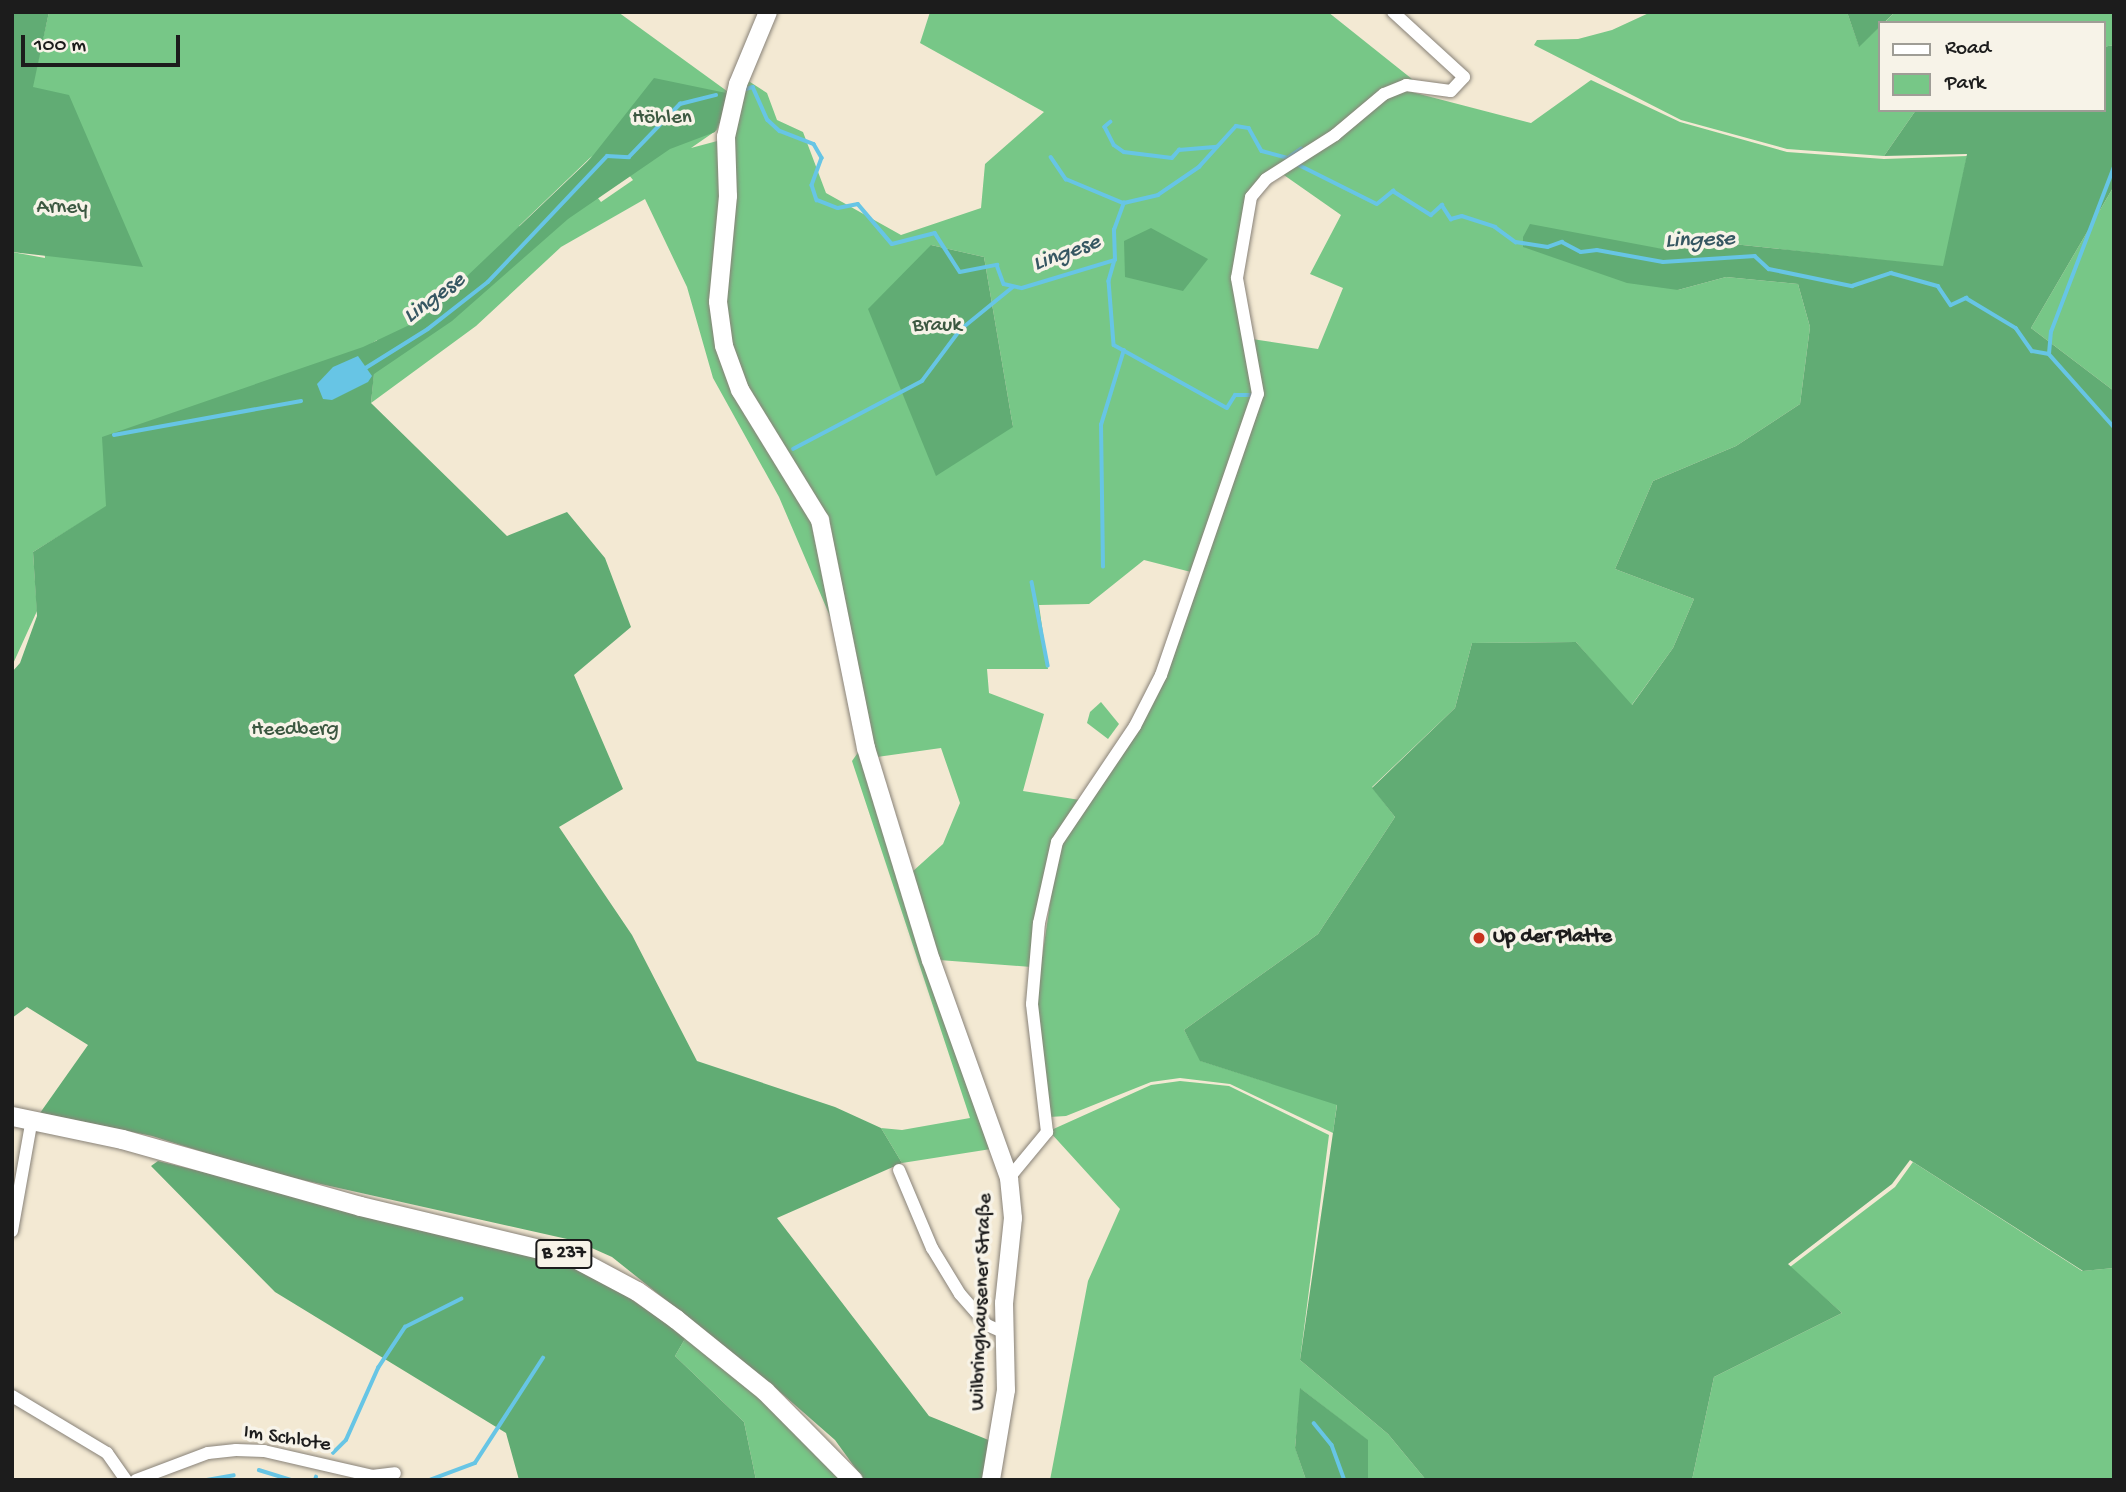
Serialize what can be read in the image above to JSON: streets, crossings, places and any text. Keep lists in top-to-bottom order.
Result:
{
  "streets": {
    "main road": ["B 237"],
    "street": ["Wilbringhausener Straße", "Im Schlote"]
  },
  "water": ["Lingese"],
  "parks": [
    "Höhlen",
    "Arney",
    "Brauk",
    "Heedberg"
  ],
  "places": ["Up der Platte"],
  "legend": ["Road", "Park"],
  "scale_bar": "100 m"
}
